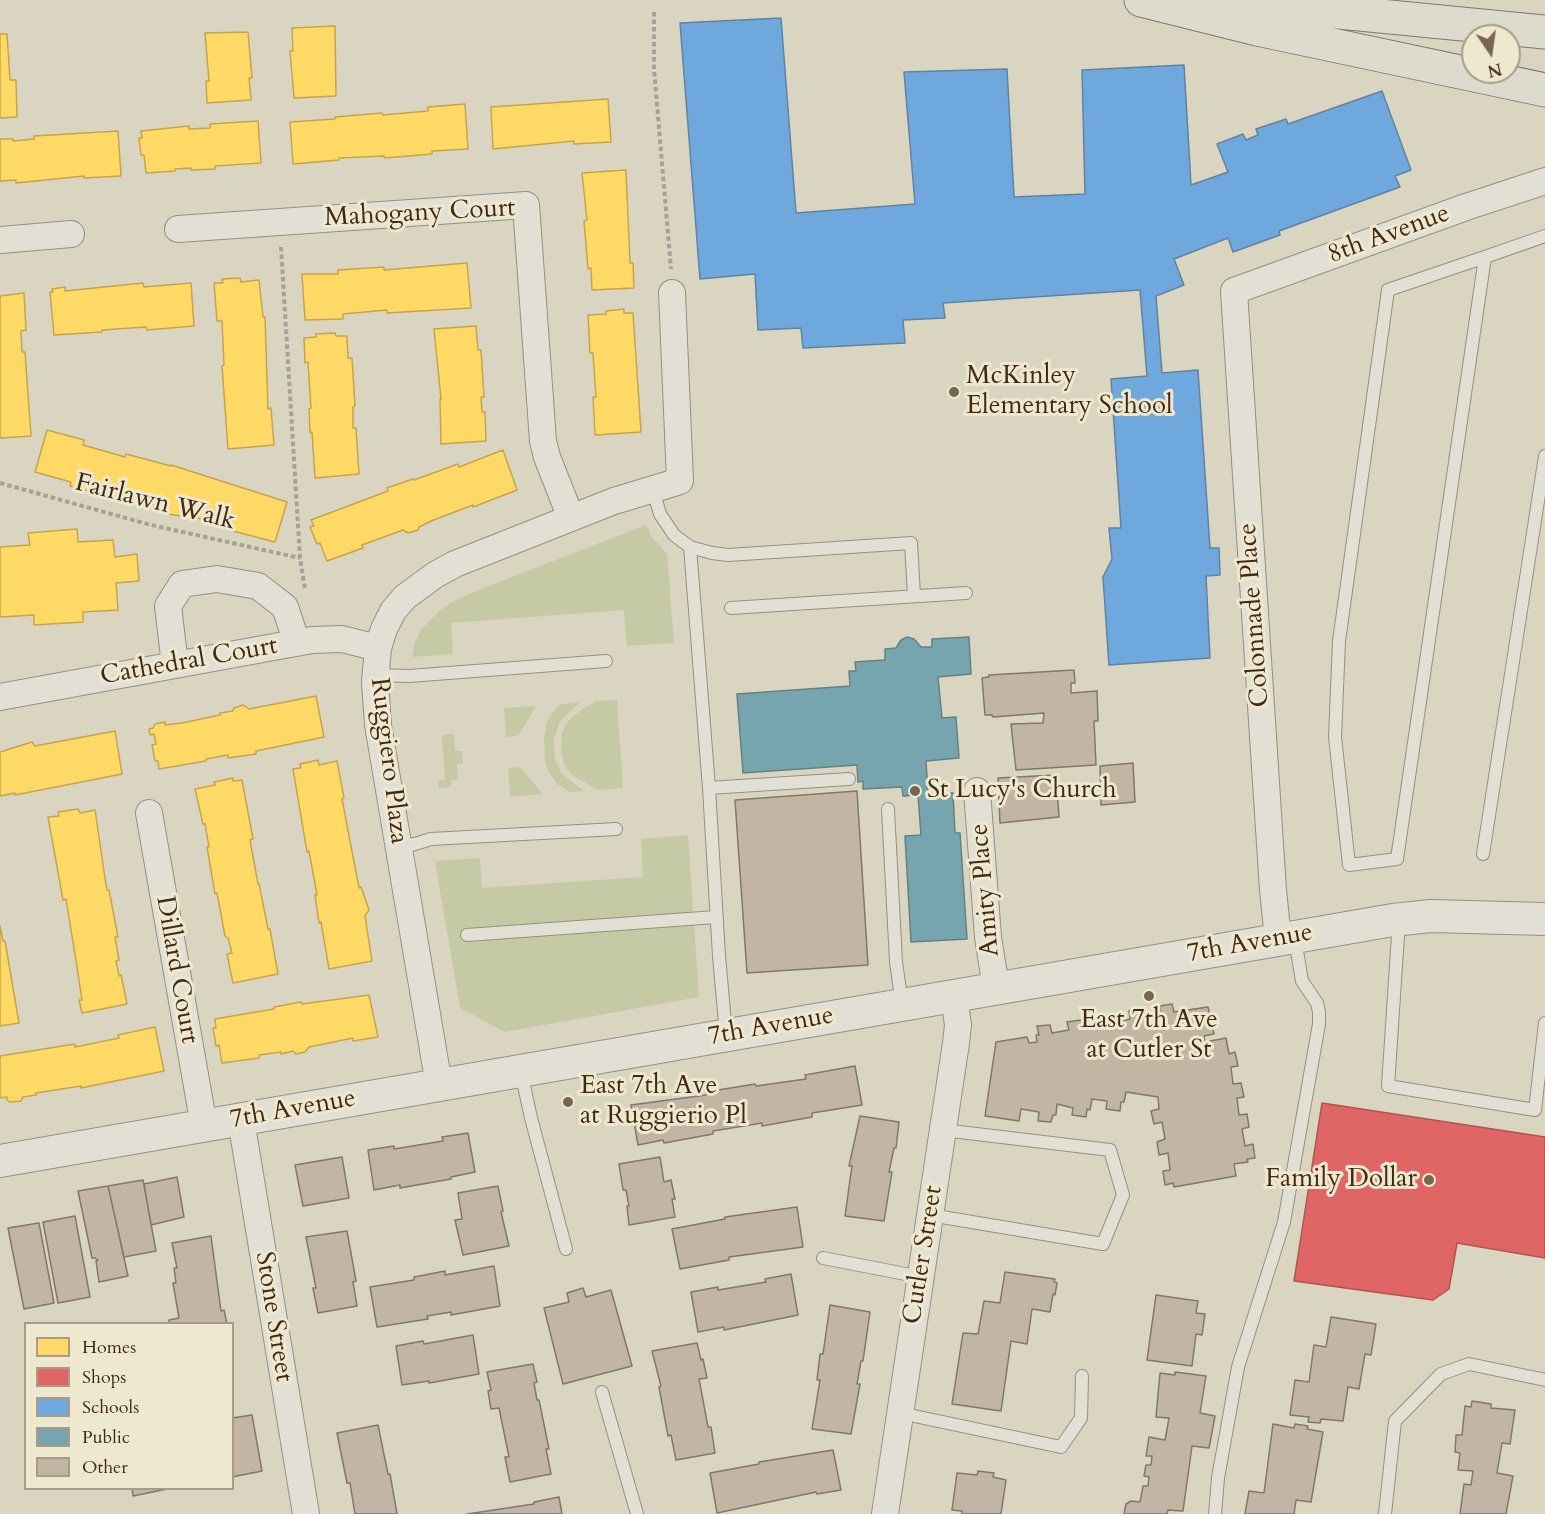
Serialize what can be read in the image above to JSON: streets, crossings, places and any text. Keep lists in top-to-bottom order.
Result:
{
  "streets": {
    "street": [
      "Mahogany Court",
      "8th Avenue",
      "Colonnade Place",
      "Cathedral Court",
      "Ruggiero Plaza",
      "Amity Place",
      "7th Avenue",
      "Dillard Court",
      "Cutler Street",
      "Stone Street"
    ],
    "path": ["Fairlawn Walk"]
  },
  "crossings": [
    ["Mahogany Court", "Ruggiero Plaza"],
    ["8th Avenue", "Colonnade Place"],
    ["Colonnade Place", "7th Avenue"],
    ["Cathedral Court", "Ruggiero Plaza"],
    ["Ruggiero Plaza", "7th Avenue"],
    ["Amity Place", "7th Avenue"],
    ["7th Avenue", "Dillard Court"],
    ["7th Avenue", "Cutler Street"],
    ["7th Avenue", "Stone Street"]
  ],
  "places": [
    "McKinley Elementary School",
    "St Lucy's Church",
    "East 7th Ave at Cutler St",
    "East 7th Ave at Ruggierio Pl",
    "Family Dollar"
  ],
  "legend": [
    "Homes",
    "Shops",
    "Schools",
    "Public",
    "Other"
  ],
  "north": "bottom"
}
